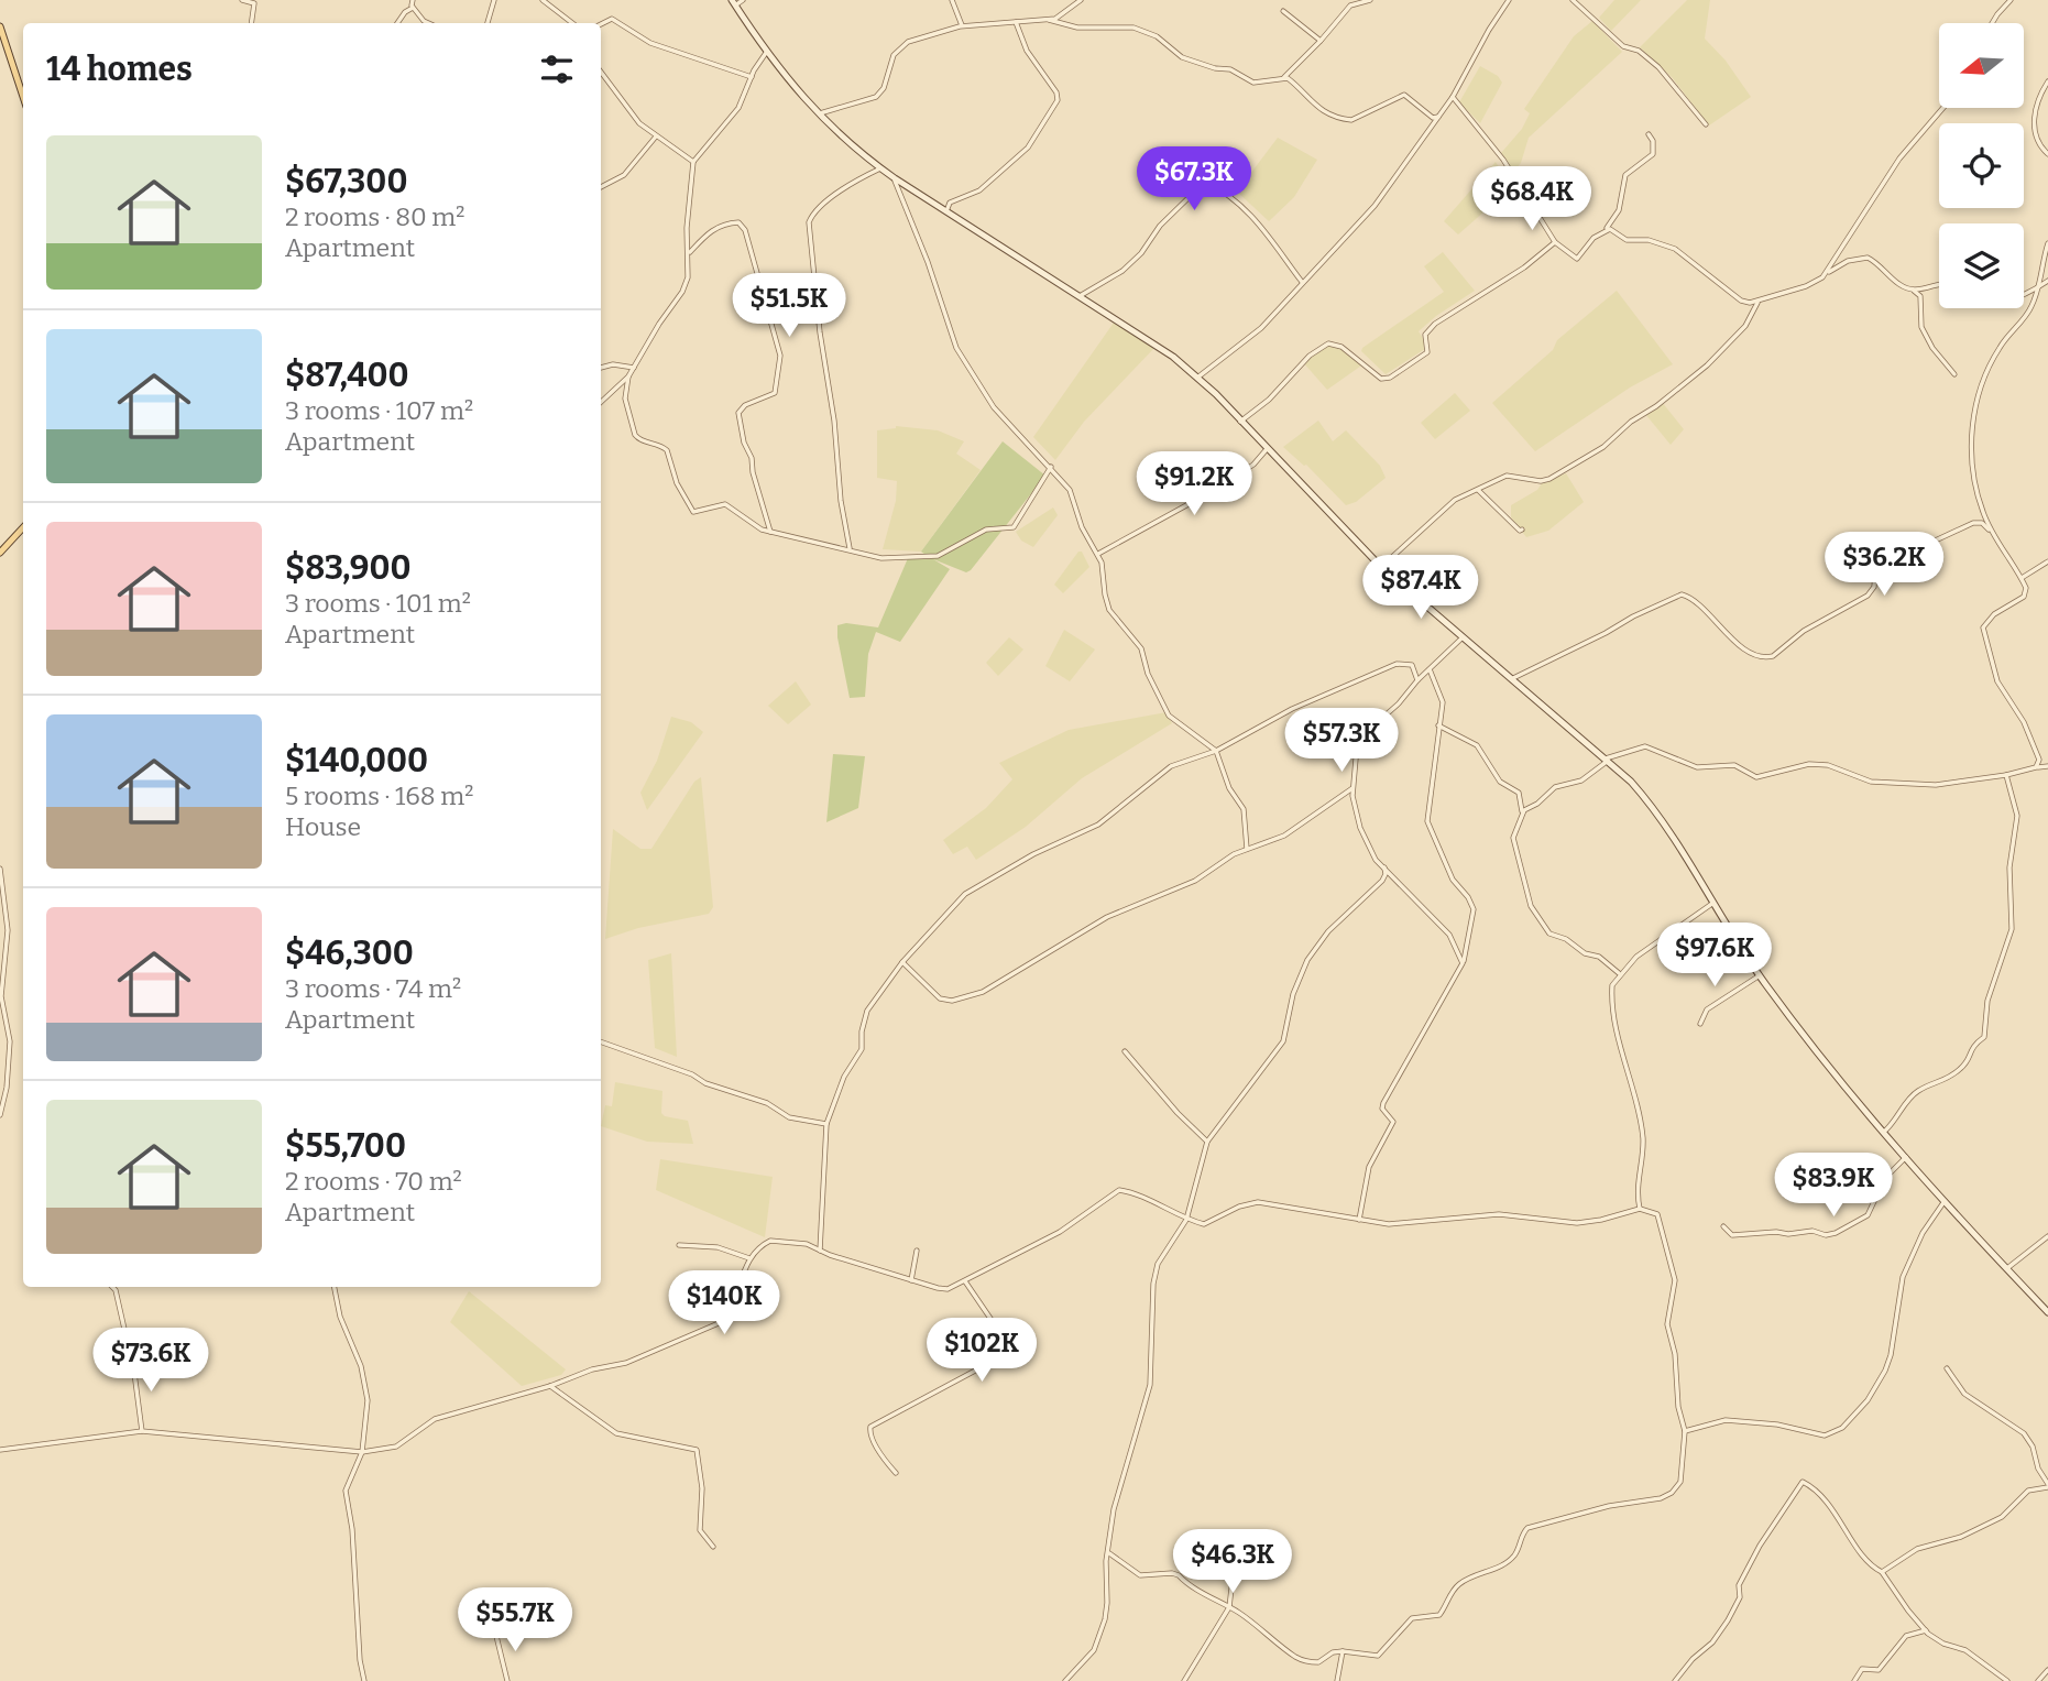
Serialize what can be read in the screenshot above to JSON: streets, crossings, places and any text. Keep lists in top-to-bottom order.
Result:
{
  "north": "left",
  "page": {
    "heading": "14 homes",
    "list": [
      {
        "name": "$67,300",
        "note": "2 rooms · 80 m² · Apartment"
      },
      {
        "name": "$87,400",
        "note": "3 rooms · 107 m² · Apartment"
      },
      {
        "name": "$83,900",
        "note": "3 rooms · 101 m² · Apartment"
      },
      {
        "name": "$140,000",
        "note": "5 rooms · 168 m² · House"
      },
      {
        "name": "$46,300",
        "note": "3 rooms · 74 m² · Apartment"
      },
      {
        "name": "$55,700",
        "note": "2 rooms · 70 m² · Apartment"
      }
    ],
    "price": [
      "$67.3K",
      "$68.4K",
      "$51.5K",
      "$91.2K",
      "$36.2K",
      "$87.4K",
      "$57.3K",
      "$97.6K",
      "$83.9K",
      "$140K",
      "$102K",
      "$73.6K",
      "$46.3K",
      "$55.7K"
    ]
  }
}
